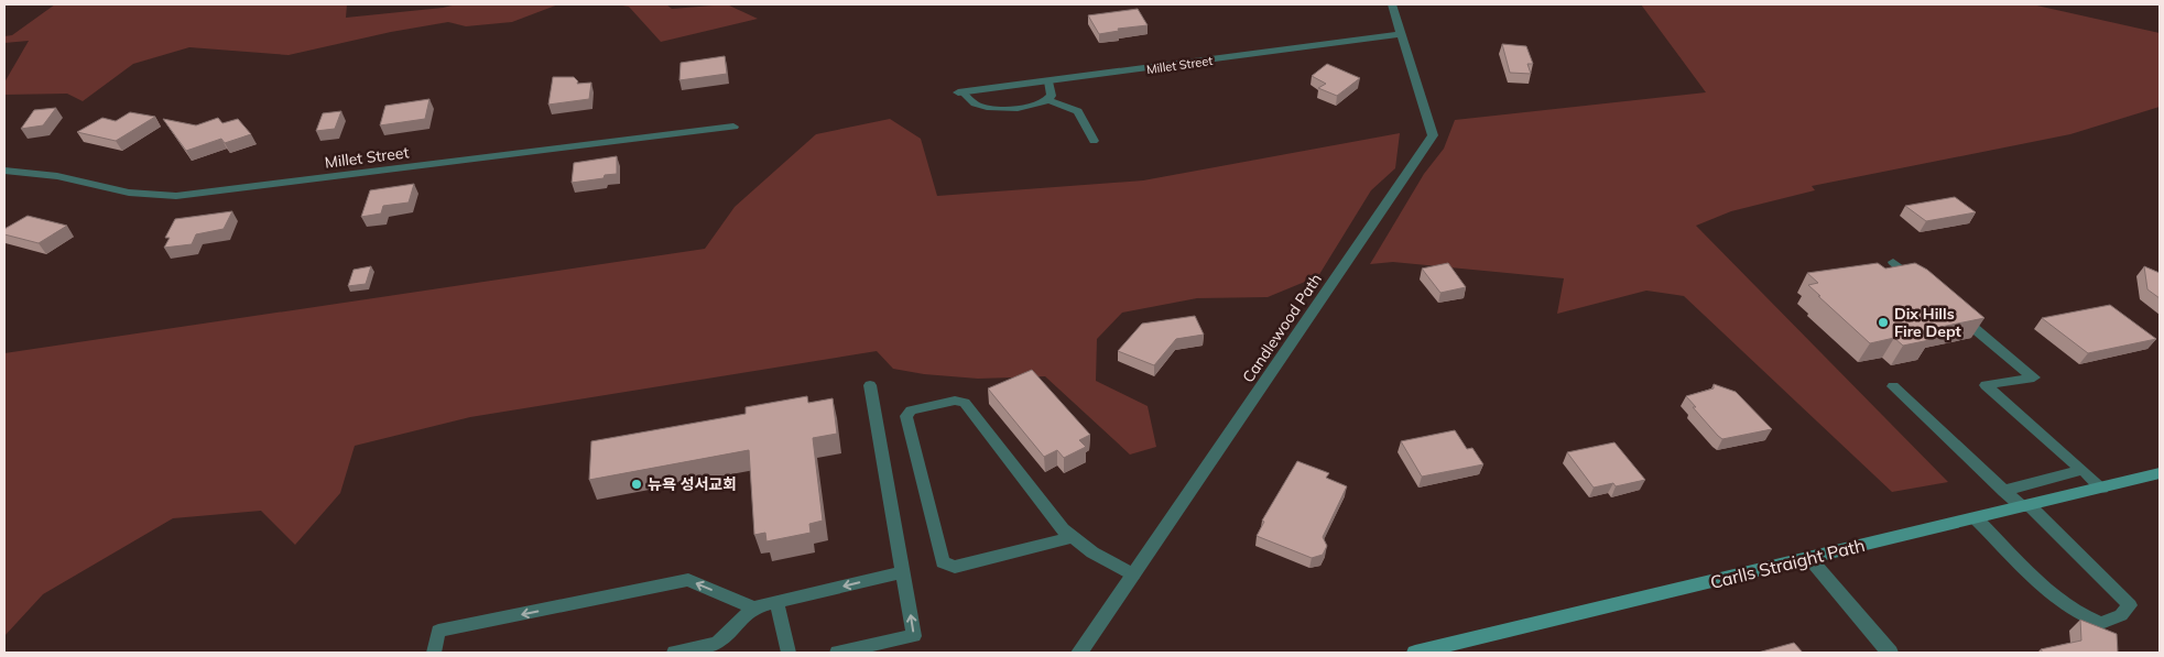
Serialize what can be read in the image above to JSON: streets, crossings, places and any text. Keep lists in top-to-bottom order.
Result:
{
  "streets": {
    "street": ["Millet Street", "Candlewood Path", "Carlls Straight Path"]
  },
  "crossings": [
    ["Millet Street", "Candlewood Path"]
  ],
  "places": ["Dix Hills Fire Dept", "뉴욕 성서교회"]
}
